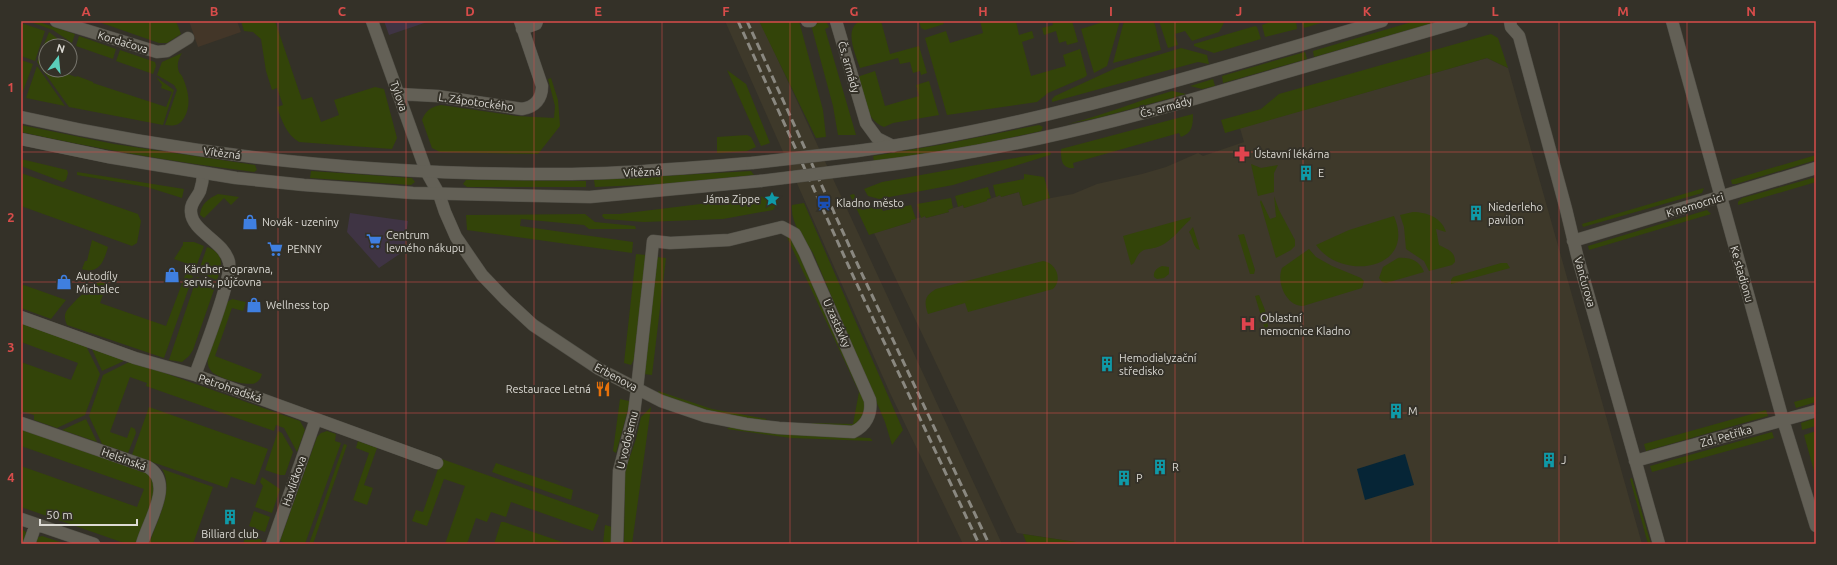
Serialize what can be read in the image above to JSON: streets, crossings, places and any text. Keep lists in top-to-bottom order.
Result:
{
  "streets": {
    "street": [
      "Kordačova",
      "Čs. armády",
      "Tylova",
      "L. Zápotockého",
      "Vítězná",
      "K nemocnici",
      "Ke stadionu",
      "Vančurova",
      "U zastávky",
      "Erbenova",
      "Petrohradská",
      "Zd. Petříka",
      "U vodojemu",
      "Helsinská",
      "Havlíčkova"
    ]
  },
  "crossings": [
    ["Čs. armády", "Vítězná"],
    ["Tylova", "L. Zápotockého"],
    ["Tylova", "Vítězná"],
    ["Vítězná", "Erbenova"],
    ["Vítězná", "Petrohradská"],
    ["K nemocnici", "Ke stadionu"],
    ["K nemocnici", "Vančurova"],
    ["Ke stadionu", "Zd. Petříka"],
    ["Vančurova", "Zd. Petříka"],
    ["U zastávky", "Erbenova"],
    ["U zastávky", "U vodojemu"],
    ["Erbenova", "U vodojemu"],
    ["Petrohradská", "Havlíčkova"]
  ],
  "places": {
    "pharmacy": ["Ústavní lékárna"],
    "building": [
      "E",
      "Niederleho pavilon",
      "Hemodialyzační středisko",
      "M",
      "J",
      "R",
      "P",
      "Billiard club"
    ],
    "place": ["Jáma Zippe"],
    "station": ["Kladno město"],
    "shop": [
      "Novák - uzeniny",
      "Kärcher - opravna, servis, půjčovna",
      "Autodíly Michalec",
      "Wellness top"
    ],
    "supermarket": ["Centrum levného nákupu", "PENNY"],
    "hospital": ["Oblastní nemocnice Kladno"],
    "restaurant": ["Restaurace Letná"]
  },
  "scale_bar": "50 m",
  "north": "top",
  "grid": {
    "columns": [
      "A",
      "B",
      "C",
      "D",
      "E",
      "F",
      "G",
      "H",
      "I",
      "J",
      "K",
      "L",
      "M",
      "N"
    ],
    "rows": [
      "1",
      "2",
      "3",
      "4"
    ]
  }
}
